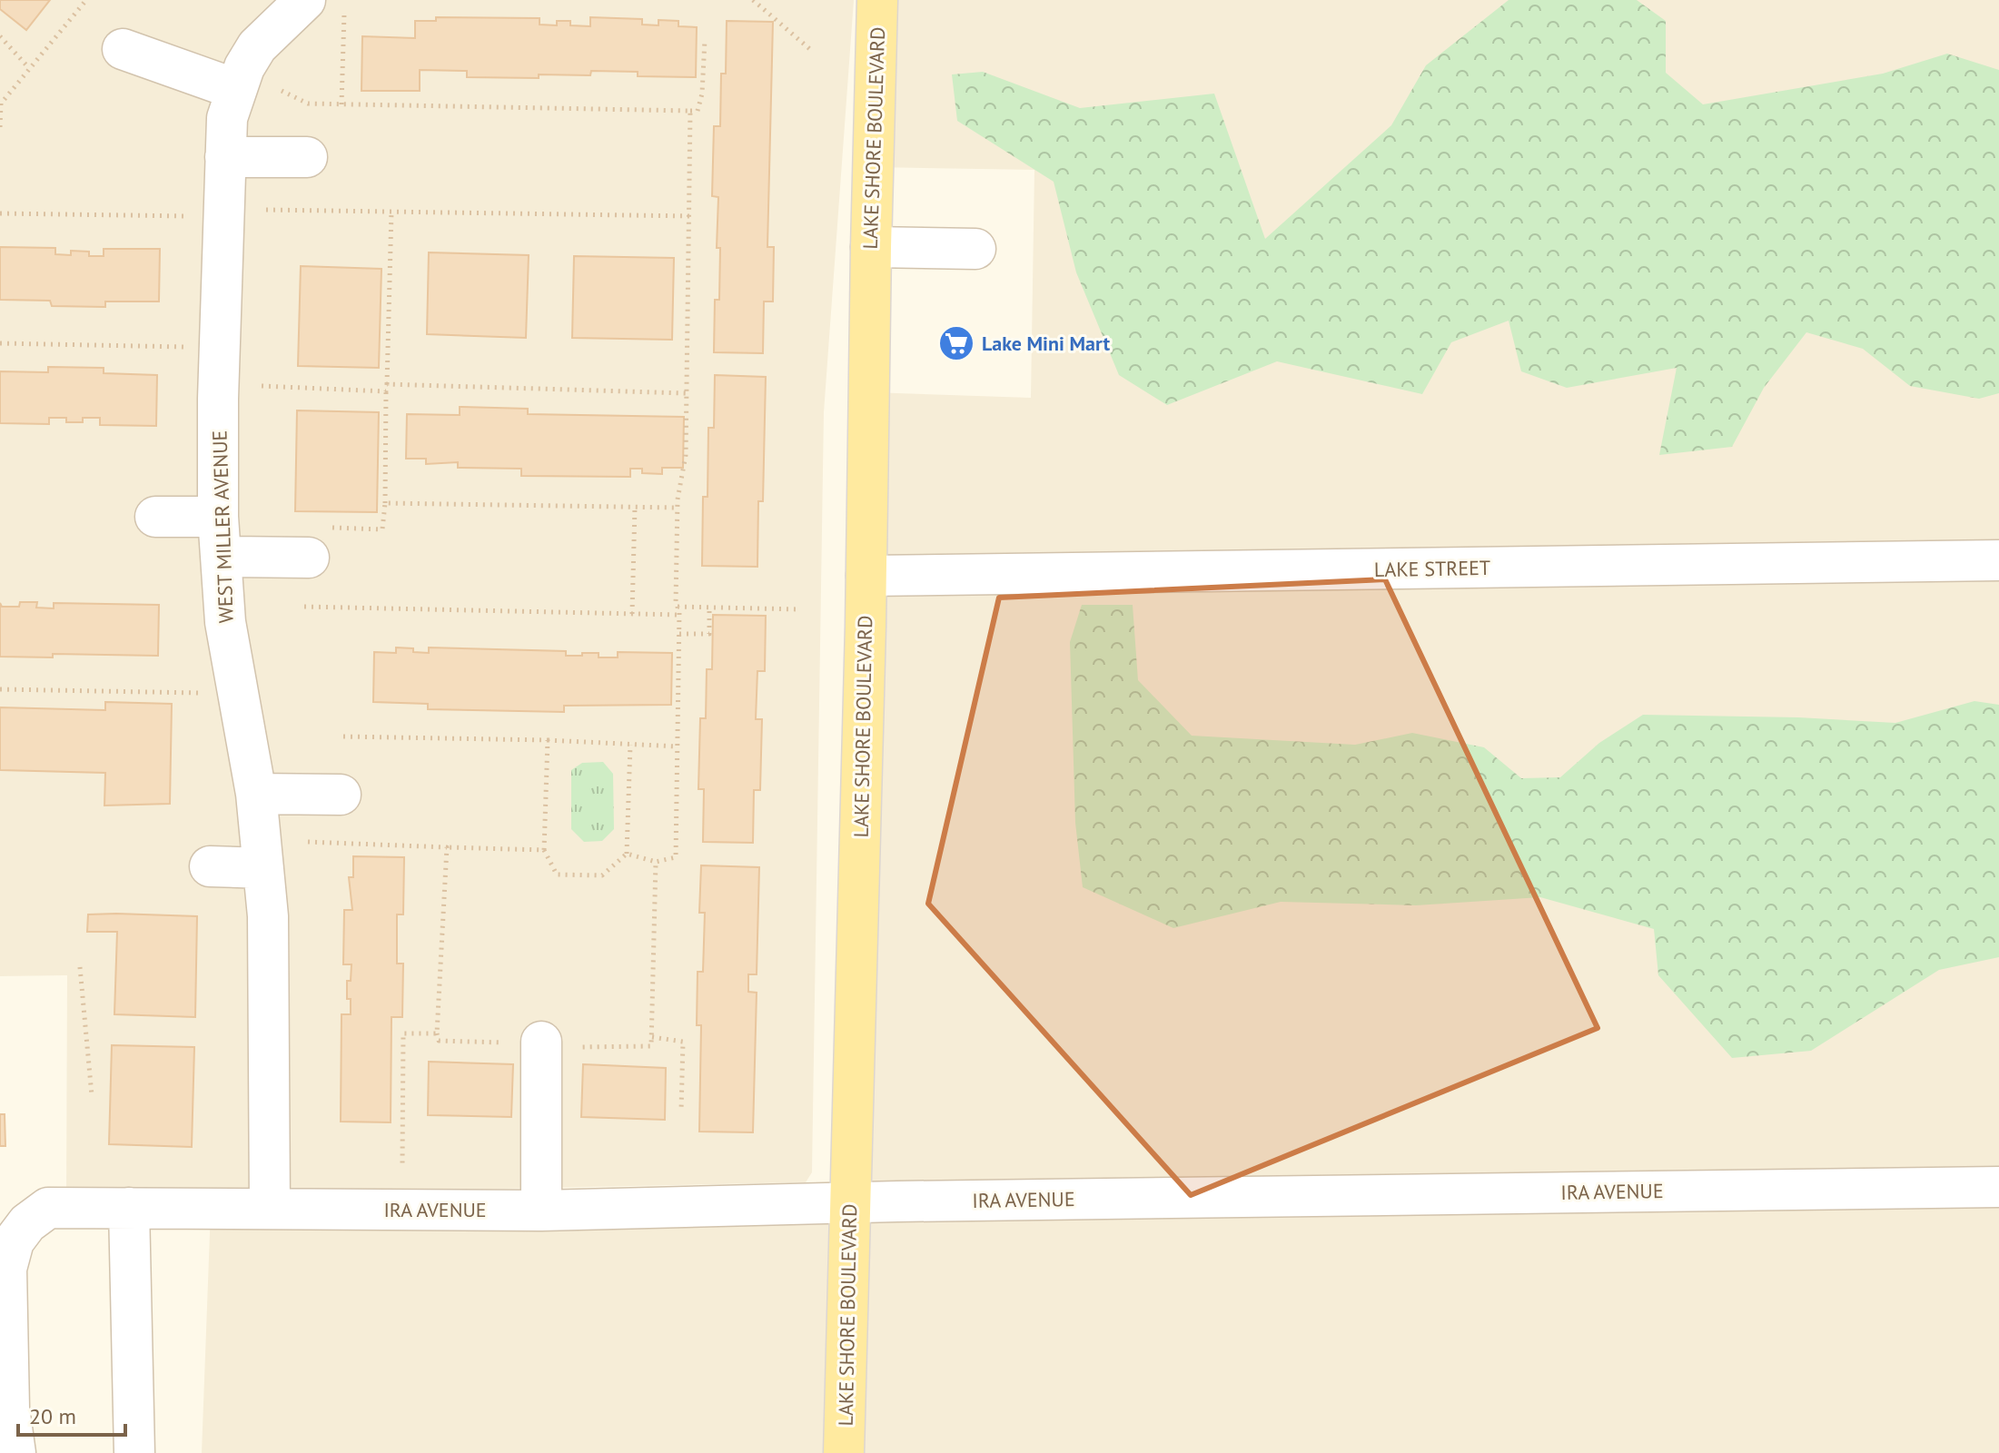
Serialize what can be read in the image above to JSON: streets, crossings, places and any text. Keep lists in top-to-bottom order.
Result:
{
  "streets": {
    "main road": ["LAKE SHORE BOULEVARD"],
    "street": ["WEST MILLER AVENUE", "LAKE STREET", "IRA AVENUE"]
  },
  "crossings": [
    ["LAKE SHORE BOULEVARD", "LAKE STREET"],
    ["LAKE SHORE BOULEVARD", "IRA AVENUE"],
    ["WEST MILLER AVENUE", "IRA AVENUE"]
  ],
  "places": {
    "supermarket": ["Lake Mini Mart"]
  },
  "scale_bar": "20 m"
}
